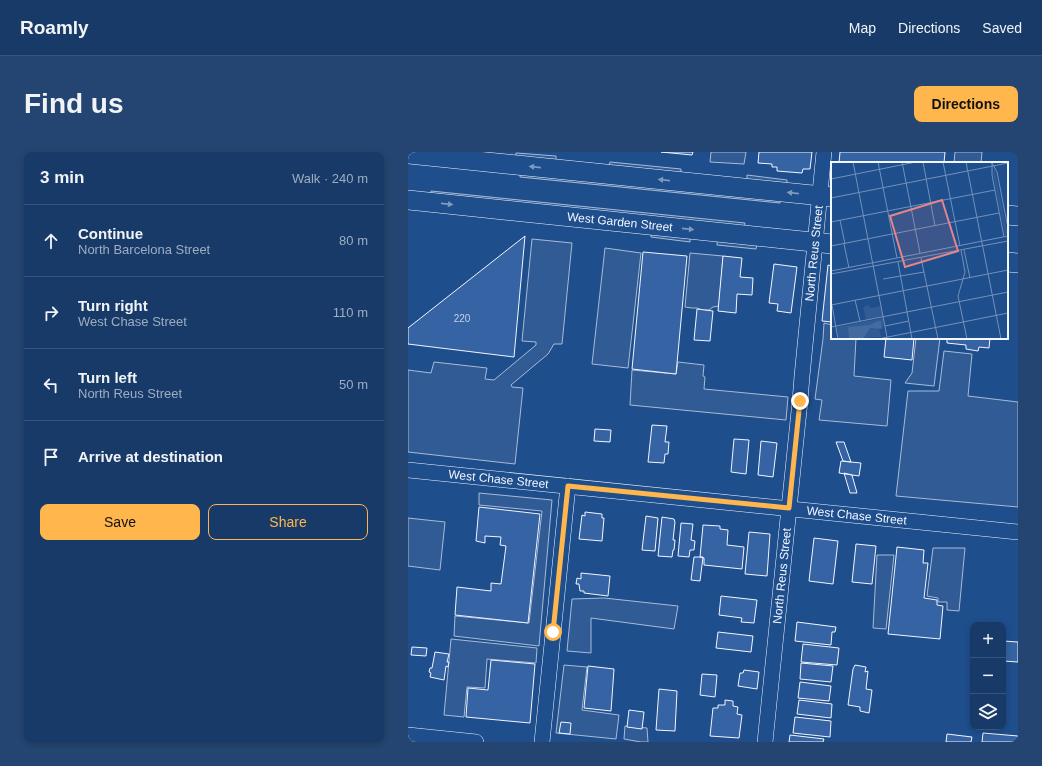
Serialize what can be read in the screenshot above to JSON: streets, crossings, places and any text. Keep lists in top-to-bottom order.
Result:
{
  "streets": {
    "main road": ["West Garden Street"],
    "street": ["North Reus Street", "West Chase Street"]
  },
  "crossings": [
    ["West Garden Street", "North Reus Street"],
    ["North Reus Street", "West Chase Street"]
  ],
  "house_numbers": ["220"],
  "page": {
    "header": "Roamly",
    "nav": ["Map", "Directions", "Saved"],
    "buttons": [
      "Directions",
      ["Save", "Share"]
    ],
    "title": "Find us",
    "heading": ["3 min", "Walk · 240 m"],
    "list": [
      ["Continue", "North Barcelona Street", "80 m"],
      ["Turn right", "West Chase Street", "110 m"],
      ["Turn left", "North Reus Street", "50 m"],
      "Arrive at destination"
    ],
    "map_buttons": ["+", "−"]
  }
}
